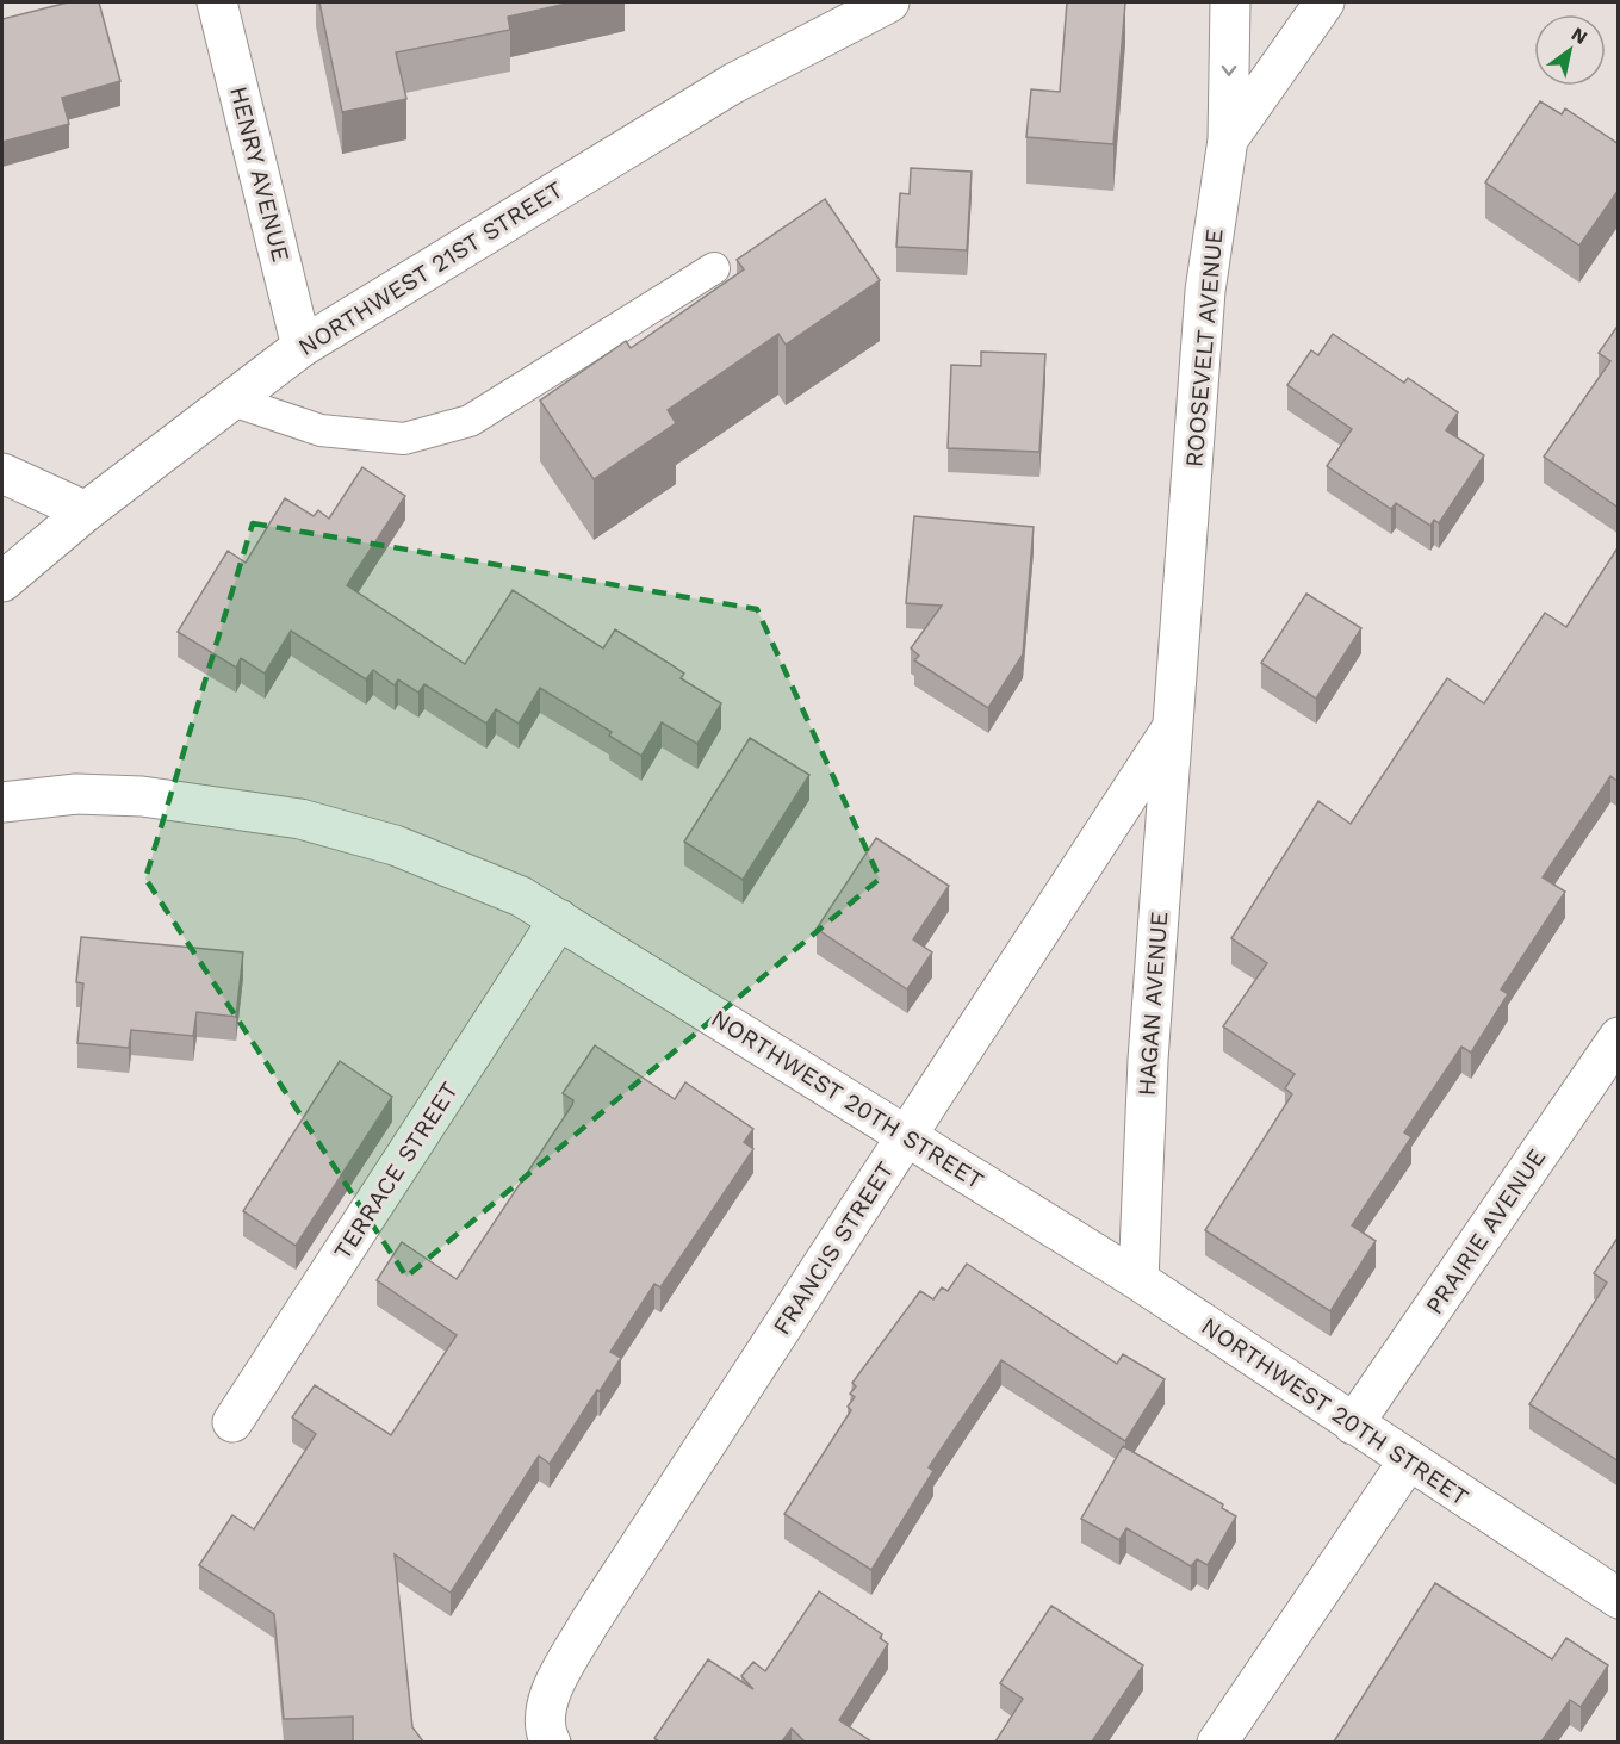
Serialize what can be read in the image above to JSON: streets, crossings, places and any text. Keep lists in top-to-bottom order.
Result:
{
  "streets": {
    "street": [
      "HENRY AVENUE",
      "NORTHWEST 21ST STREET",
      "ROOSEVELT AVENUE",
      "HAGAN AVENUE",
      "NORTHWEST 20TH STREET",
      "TERRACE STREET",
      "PRAIRIE AVENUE",
      "FRANCIS STREET"
    ]
  },
  "crossings": [
    ["HENRY AVENUE", "NORTHWEST 21ST STREET"],
    ["ROOSEVELT AVENUE", "HAGAN AVENUE"],
    ["ROOSEVELT AVENUE", "FRANCIS STREET"],
    ["HAGAN AVENUE", "NORTHWEST 20TH STREET"],
    ["HAGAN AVENUE", "FRANCIS STREET"],
    ["NORTHWEST 20TH STREET", "TERRACE STREET"],
    ["NORTHWEST 20TH STREET", "PRAIRIE AVENUE"],
    ["NORTHWEST 20TH STREET", "FRANCIS STREET"]
  ],
  "north": "top right"
}
